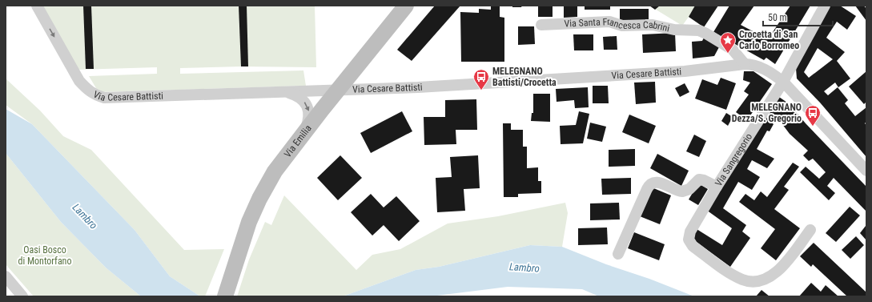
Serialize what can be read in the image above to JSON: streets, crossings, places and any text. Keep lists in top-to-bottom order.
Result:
{
  "streets": {
    "street": [
      "Via Santa Francesca Cabrini",
      "Via Cesare Battisti",
      "Via Emilia",
      "Via Sangregorio"
    ]
  },
  "crossings": [
    ["Via Santa Francesca Cabrini", "Via Cesare Battisti"],
    ["Via Cesare Battisti", "Via Emilia"],
    ["Via Cesare Battisti", "Via Sangregorio"]
  ],
  "water": ["Lambro"],
  "parks": ["Oasi Bosco di Montorfano"],
  "places": {
    "place": ["Crocetta di San Carlo Borromeo"],
    "bus stop": ["MELEGNANO Battisti/Crocetta", "MELEGNANO Dezza/S. Gregorio"]
  },
  "scale_bar": "50 m"
}
